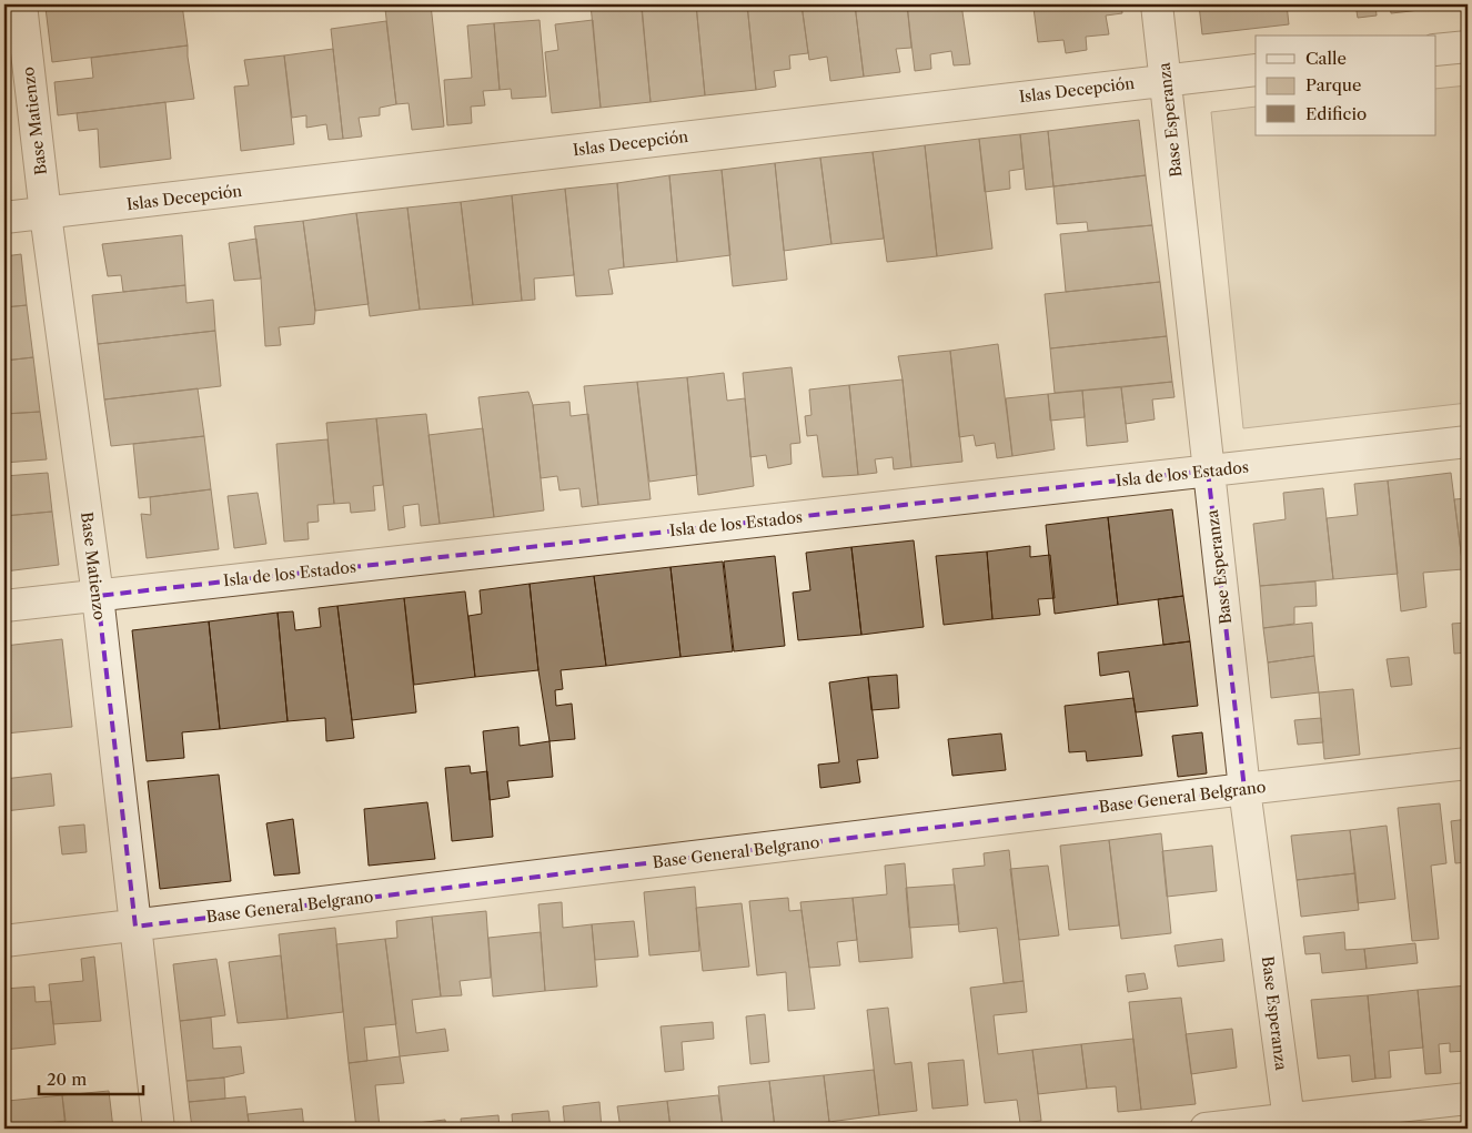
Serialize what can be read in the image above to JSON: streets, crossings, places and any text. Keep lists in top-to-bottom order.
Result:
{
  "streets": {
    "street": [
      "Islas Decepción",
      "Base Esperanza",
      "Base Matienzo",
      "Isla de los Estados",
      "Base General Belgrano"
    ]
  },
  "crossings": [
    ["Islas Decepción", "Base Esperanza"],
    ["Islas Decepción", "Base Matienzo"],
    ["Base Esperanza", "Isla de los Estados"],
    ["Base Esperanza", "Base General Belgrano"],
    ["Base Matienzo", "Isla de los Estados"],
    ["Base Matienzo", "Base General Belgrano"]
  ],
  "legend": ["Calle", "Parque", "Edificio"],
  "scale_bar": "20 m"
}
